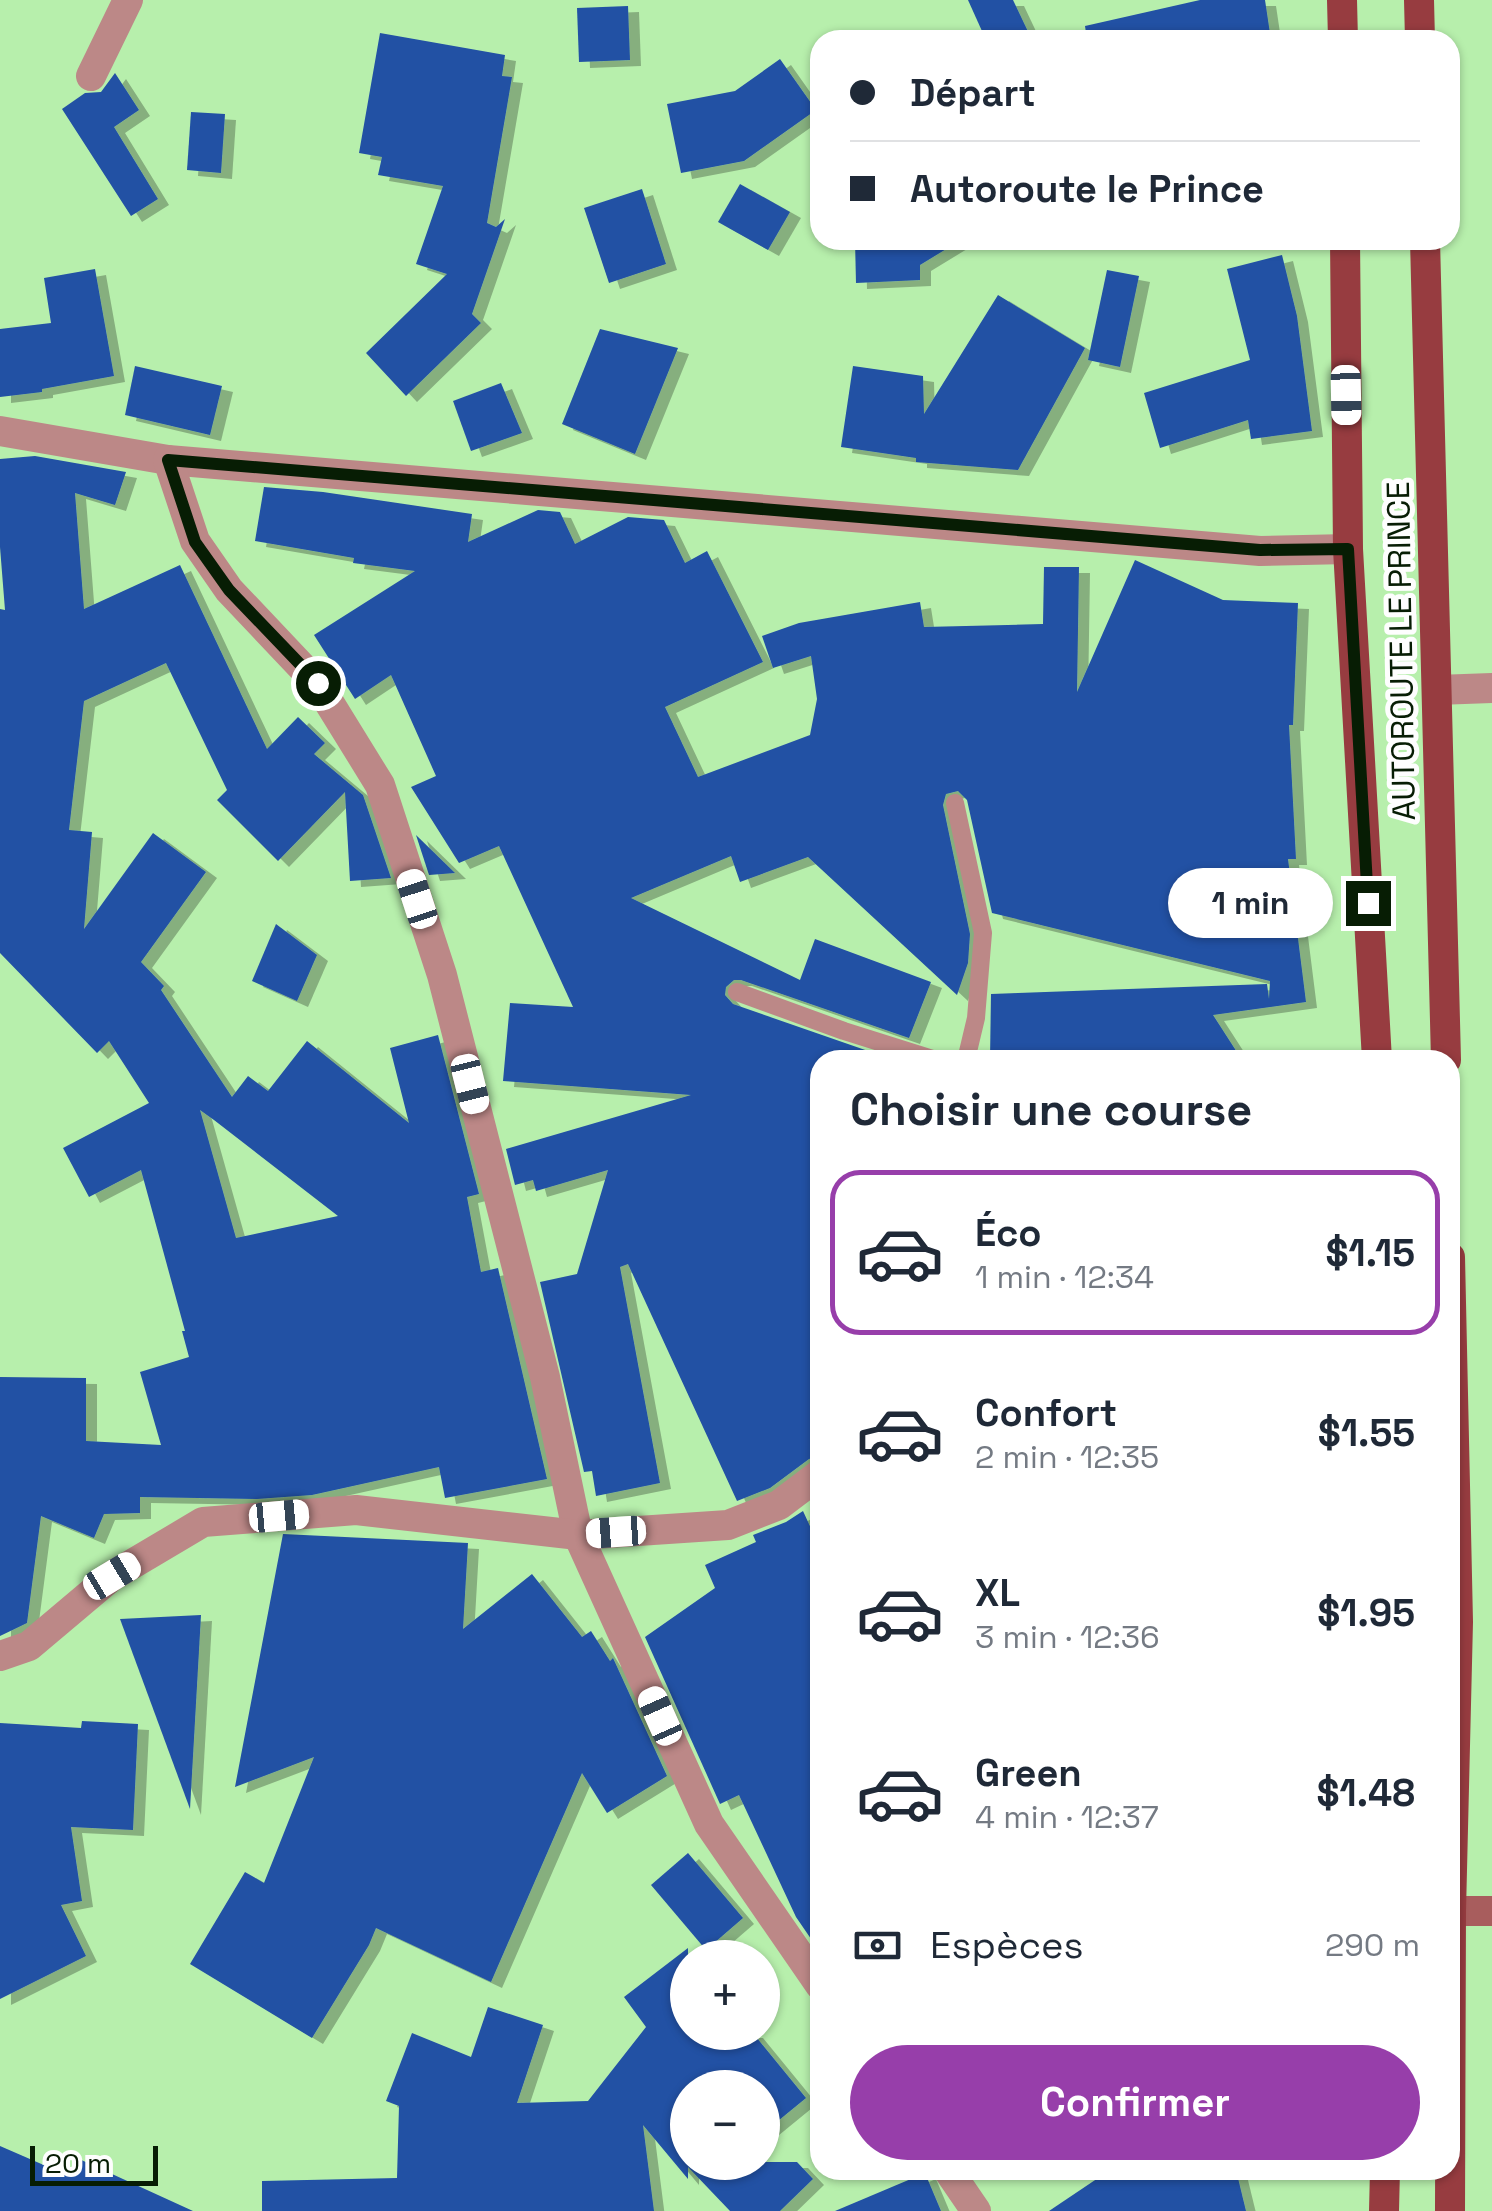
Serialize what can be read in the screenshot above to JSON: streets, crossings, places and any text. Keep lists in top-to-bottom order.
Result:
{
  "streets": {
    "main road": ["AUTOROUTE LE PRINCE"]
  },
  "scale_bar": "20 m",
  "page": {
    "banner": ["Départ", "Autoroute le Prince"],
    "bubble": "1 min",
    "heading": "Choisir une course",
    "list": [
      {
        "name": "Éco",
        "note": "1 min · 12:34",
        "value": "$1.15"
      },
      {
        "name": "Confort",
        "note": "2 min · 12:35",
        "value": "$1.55"
      },
      {
        "name": "XL",
        "note": "3 min · 12:36",
        "value": "$1.95"
      },
      {
        "name": "Green",
        "note": "4 min · 12:37",
        "value": "$1.48"
      }
    ],
    "pay": ["Espèces", "290 m"],
    "map_buttons": ["+", "−"],
    "buttons": "Confirmer",
    "scale": "20 m"
  }
}
